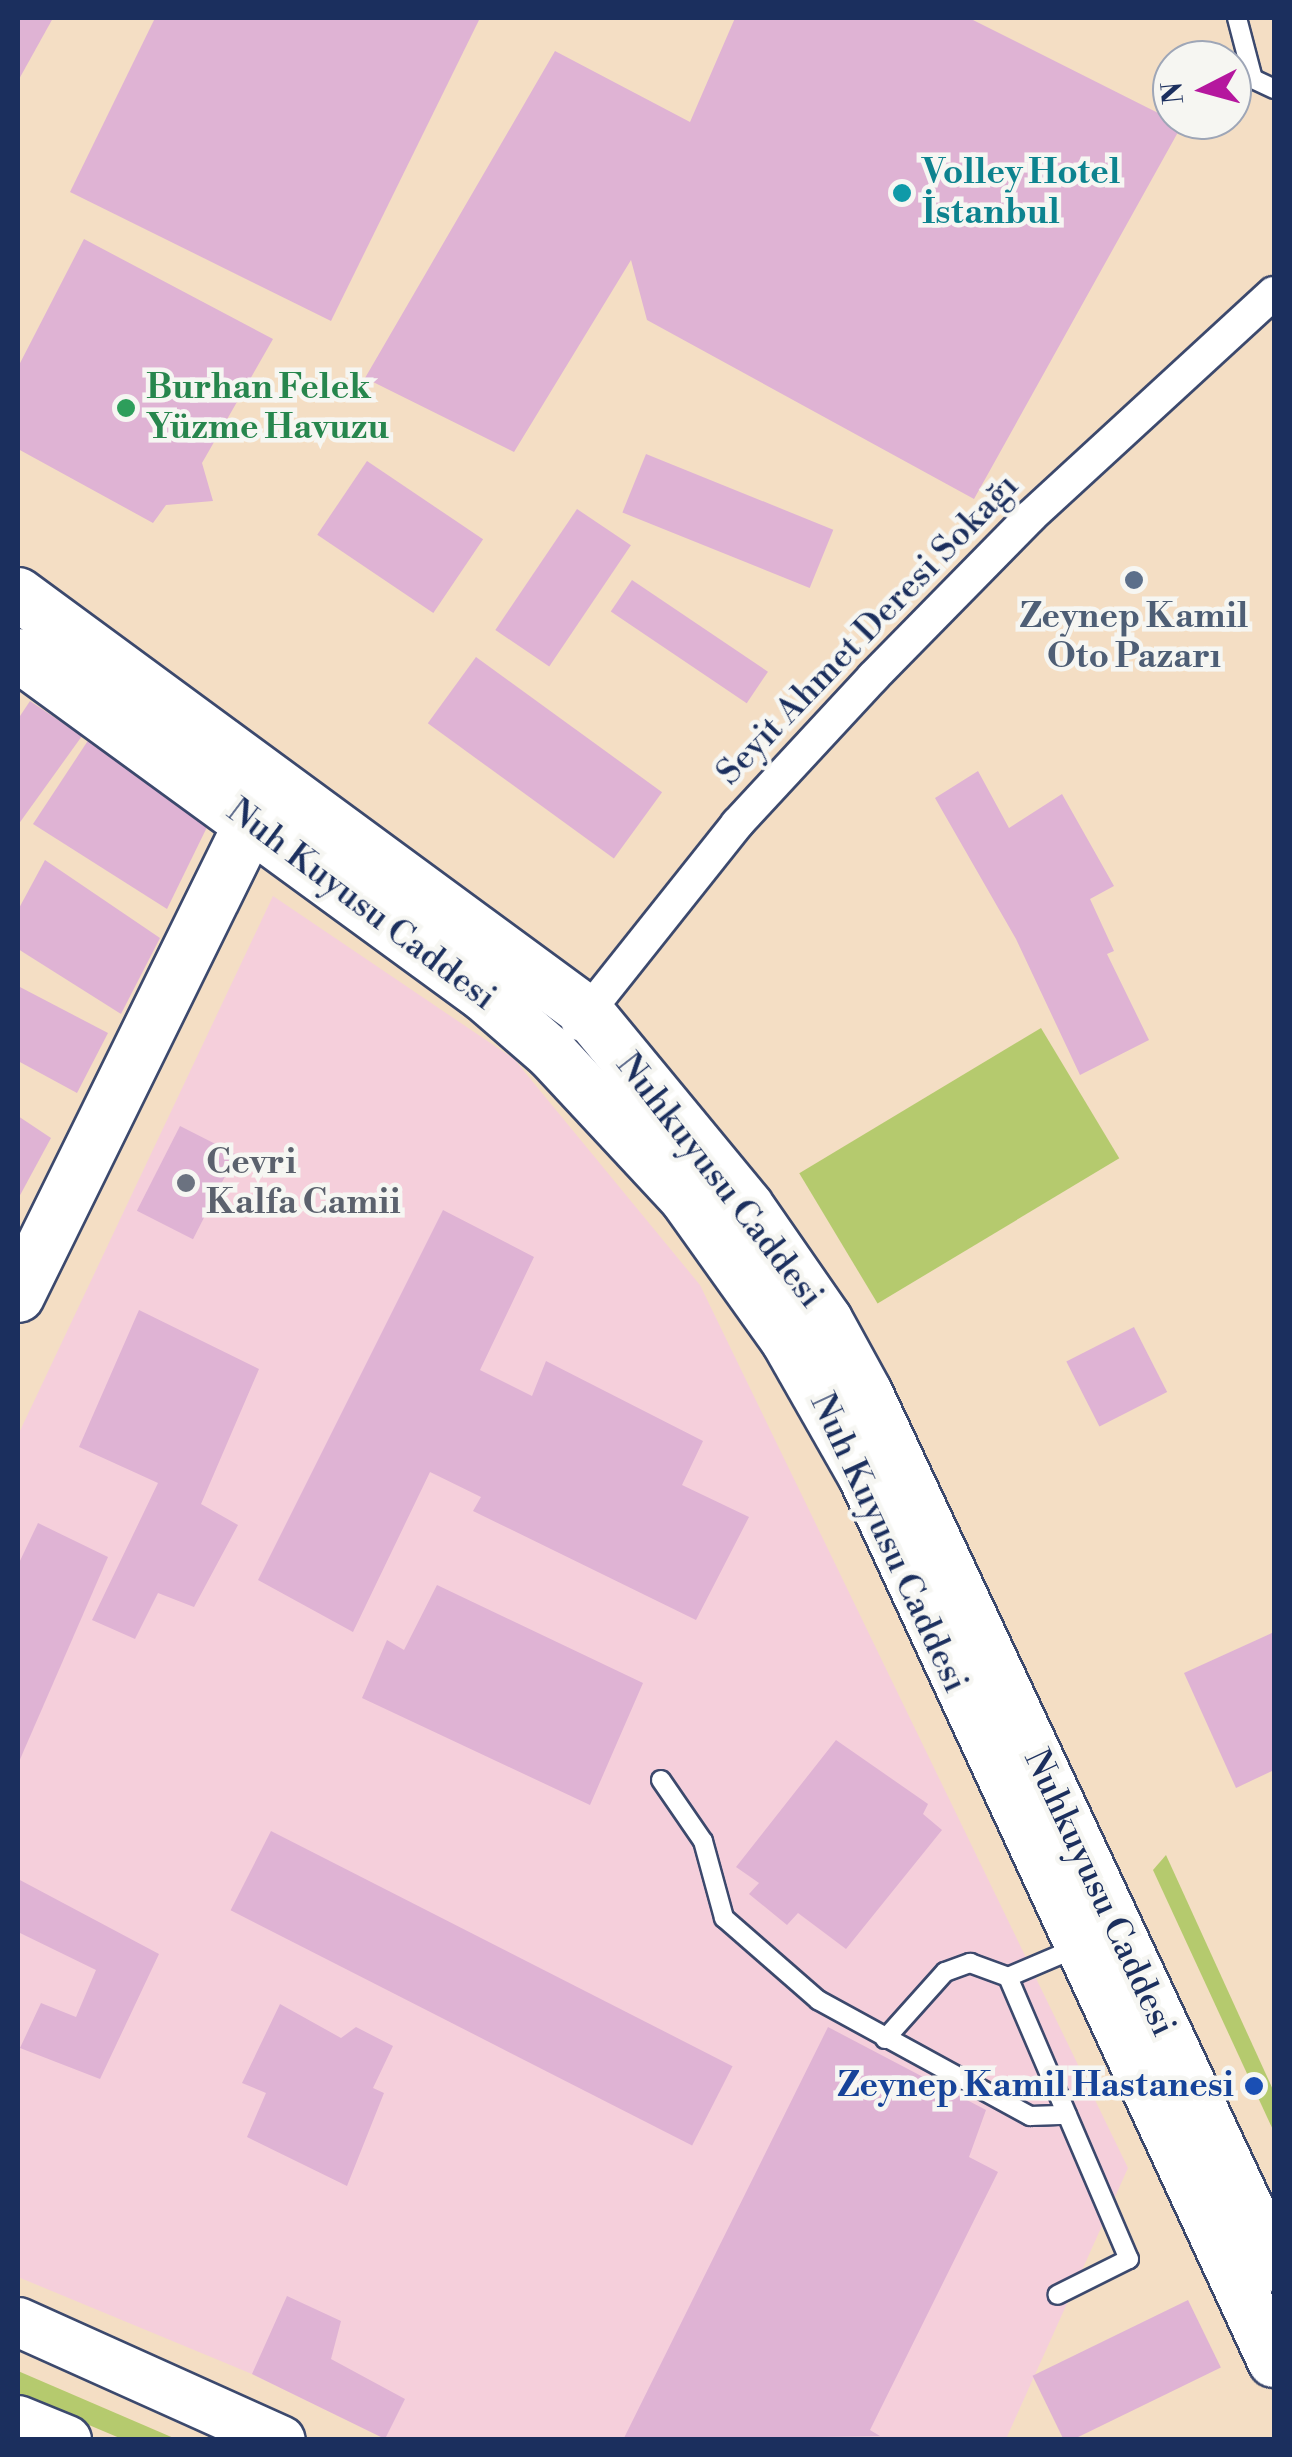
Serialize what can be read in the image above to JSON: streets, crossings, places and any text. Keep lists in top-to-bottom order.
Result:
{
  "streets": {
    "main road": ["Nuh Kuyusu Caddesi", "Nuhkuyusu Caddesi"],
    "street": ["Seyit Ahmet Deresi Sokağı"]
  },
  "crossings": [
    ["Seyit Ahmet Deresi Sokağı", "Nuh Kuyusu Caddesi"],
    ["Seyit Ahmet Deresi Sokağı", "Nuhkuyusu Caddesi"],
    ["Nuh Kuyusu Caddesi", "Nuhkuyusu Caddesi"]
  ],
  "places": [
    "Volley Hotel İstanbul",
    "Burhan Felek Yüzme Havuzu",
    "Zeynep Kamil Oto Pazarı",
    "Cevri Kalfa Camii",
    "Zeynep Kamil Hastanesi"
  ],
  "north": "left"
}
